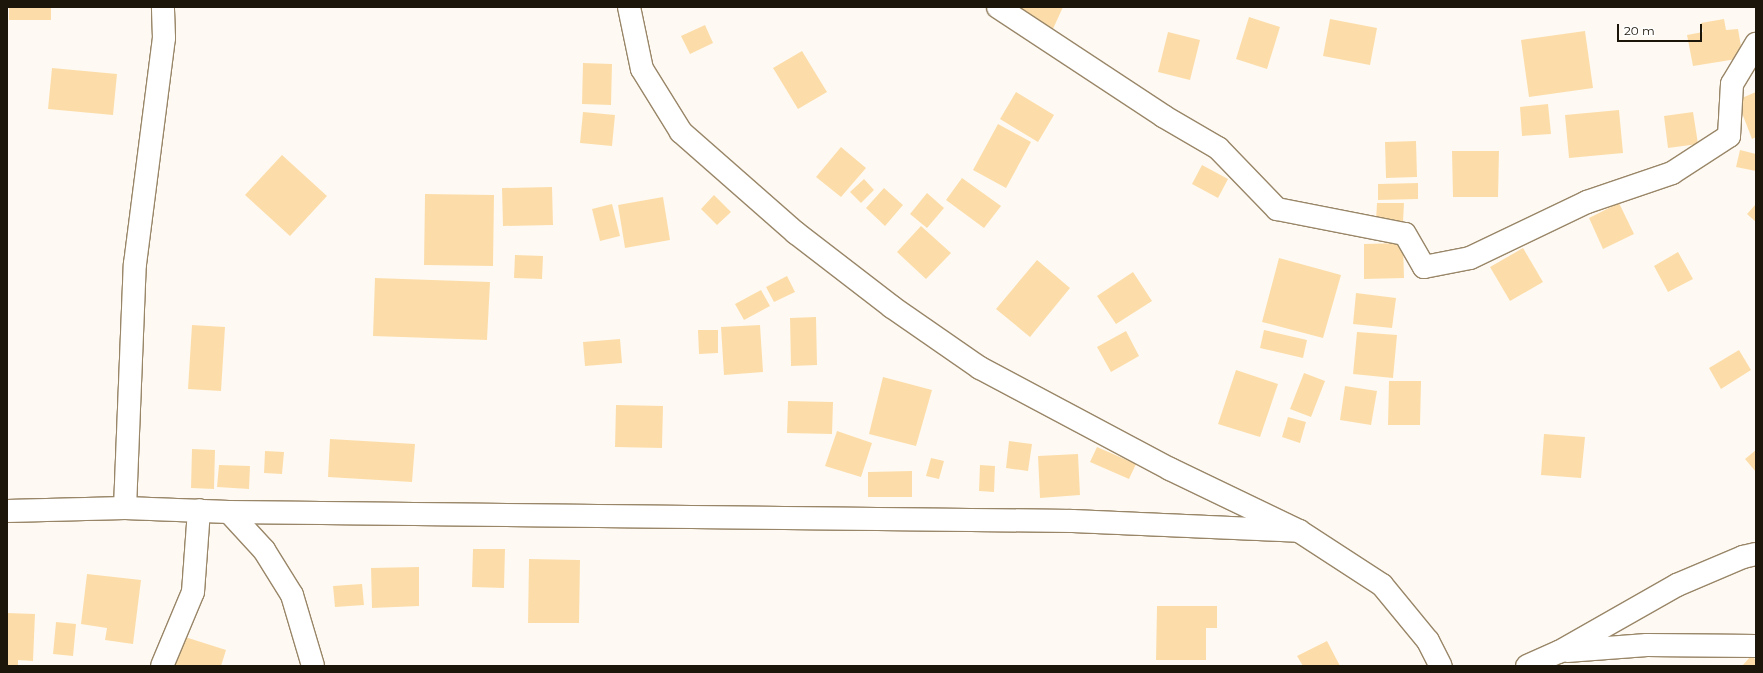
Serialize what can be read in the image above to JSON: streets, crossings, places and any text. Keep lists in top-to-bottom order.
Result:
{
  "scale_bar": "20 m"
}
